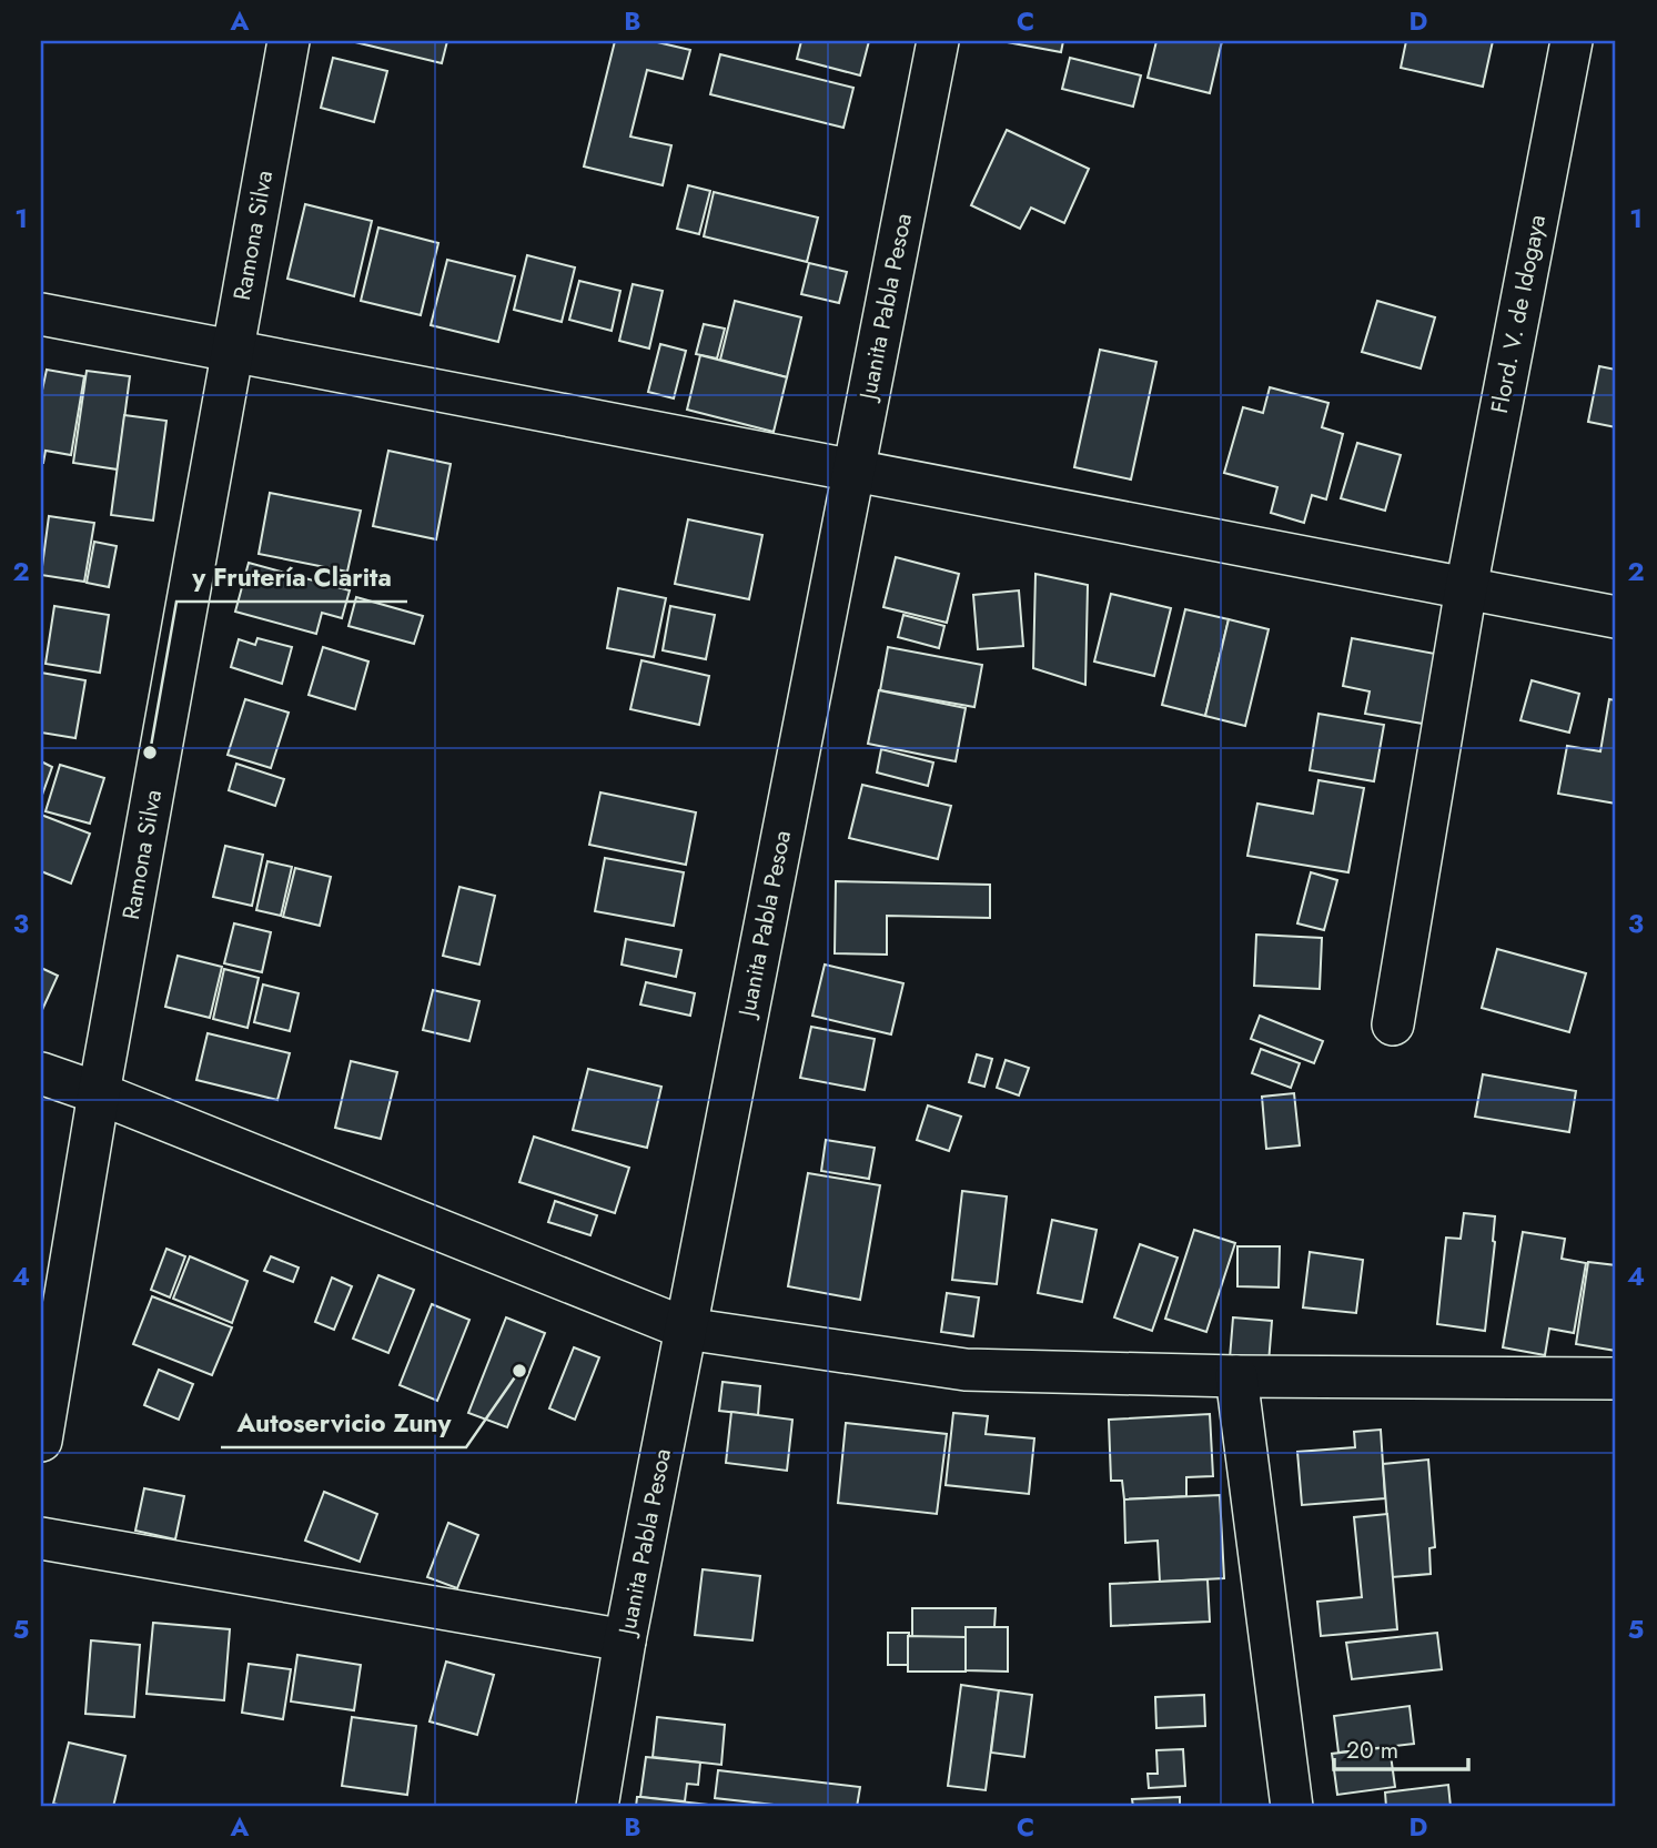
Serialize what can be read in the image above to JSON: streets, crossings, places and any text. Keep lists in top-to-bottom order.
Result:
{
  "streets": {
    "street": ["Ramona Silva", "Juanita Pabla Pesoa", "Flord. V. de Idogaya"]
  },
  "places": ["y Frutería Clarita", "Autoservicio Zuny"],
  "scale_bar": "20 m",
  "grid": {
    "columns": [
      "A",
      "B",
      "C",
      "D"
    ],
    "rows": [
      "1",
      "2",
      "3",
      "4",
      "5"
    ]
  }
}
